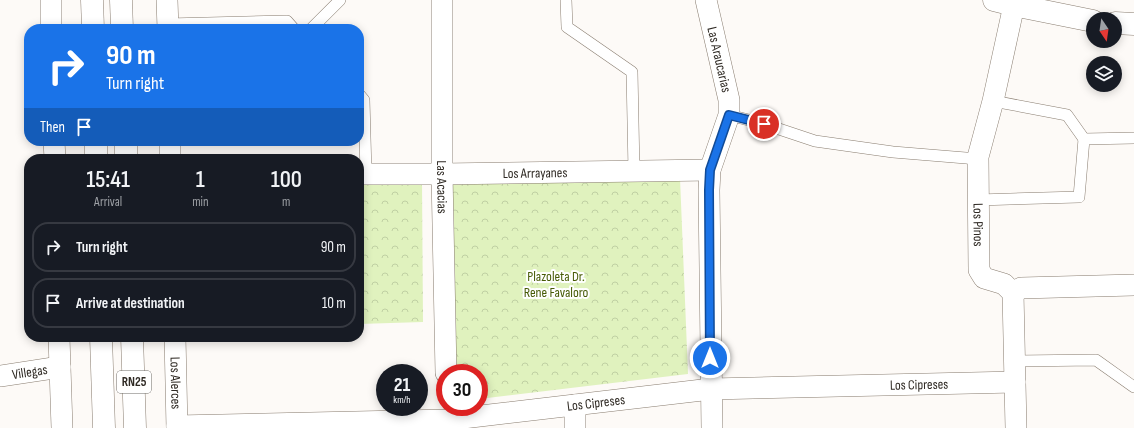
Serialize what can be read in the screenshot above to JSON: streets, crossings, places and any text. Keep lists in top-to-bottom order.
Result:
{
  "streets": {
    "main road": ["RN25"],
    "street": [
      "Las Araucarias",
      "Los Arrayanes",
      "Las Acacias",
      "Los Pinos",
      "Villegas",
      "Los Alerces",
      "Los Cipreses"
    ]
  },
  "crossings": [
    ["Las Araucarias", "Los Arrayanes"],
    ["Las Araucarias", "Los Cipreses"],
    ["Los Arrayanes", "Las Acacias"],
    ["Los Alerces", "Los Cipreses"]
  ],
  "parks": ["Plazoleta Dr. Rene Favaloro"],
  "north": "bottom",
  "page": {
    "turn": ["90 m", "Turn right"],
    "then": "Then",
    "eta": [
      "15:41",
      "Arrival",
      "1",
      "min",
      "100",
      "m"
    ],
    "list": [
      {
        "name": "Turn right",
        "value": "90 m"
      },
      {
        "name": "Arrive at destination",
        "value": "10 m"
      }
    ],
    "speed": "21 km/h",
    "limit": "30"
  }
}
